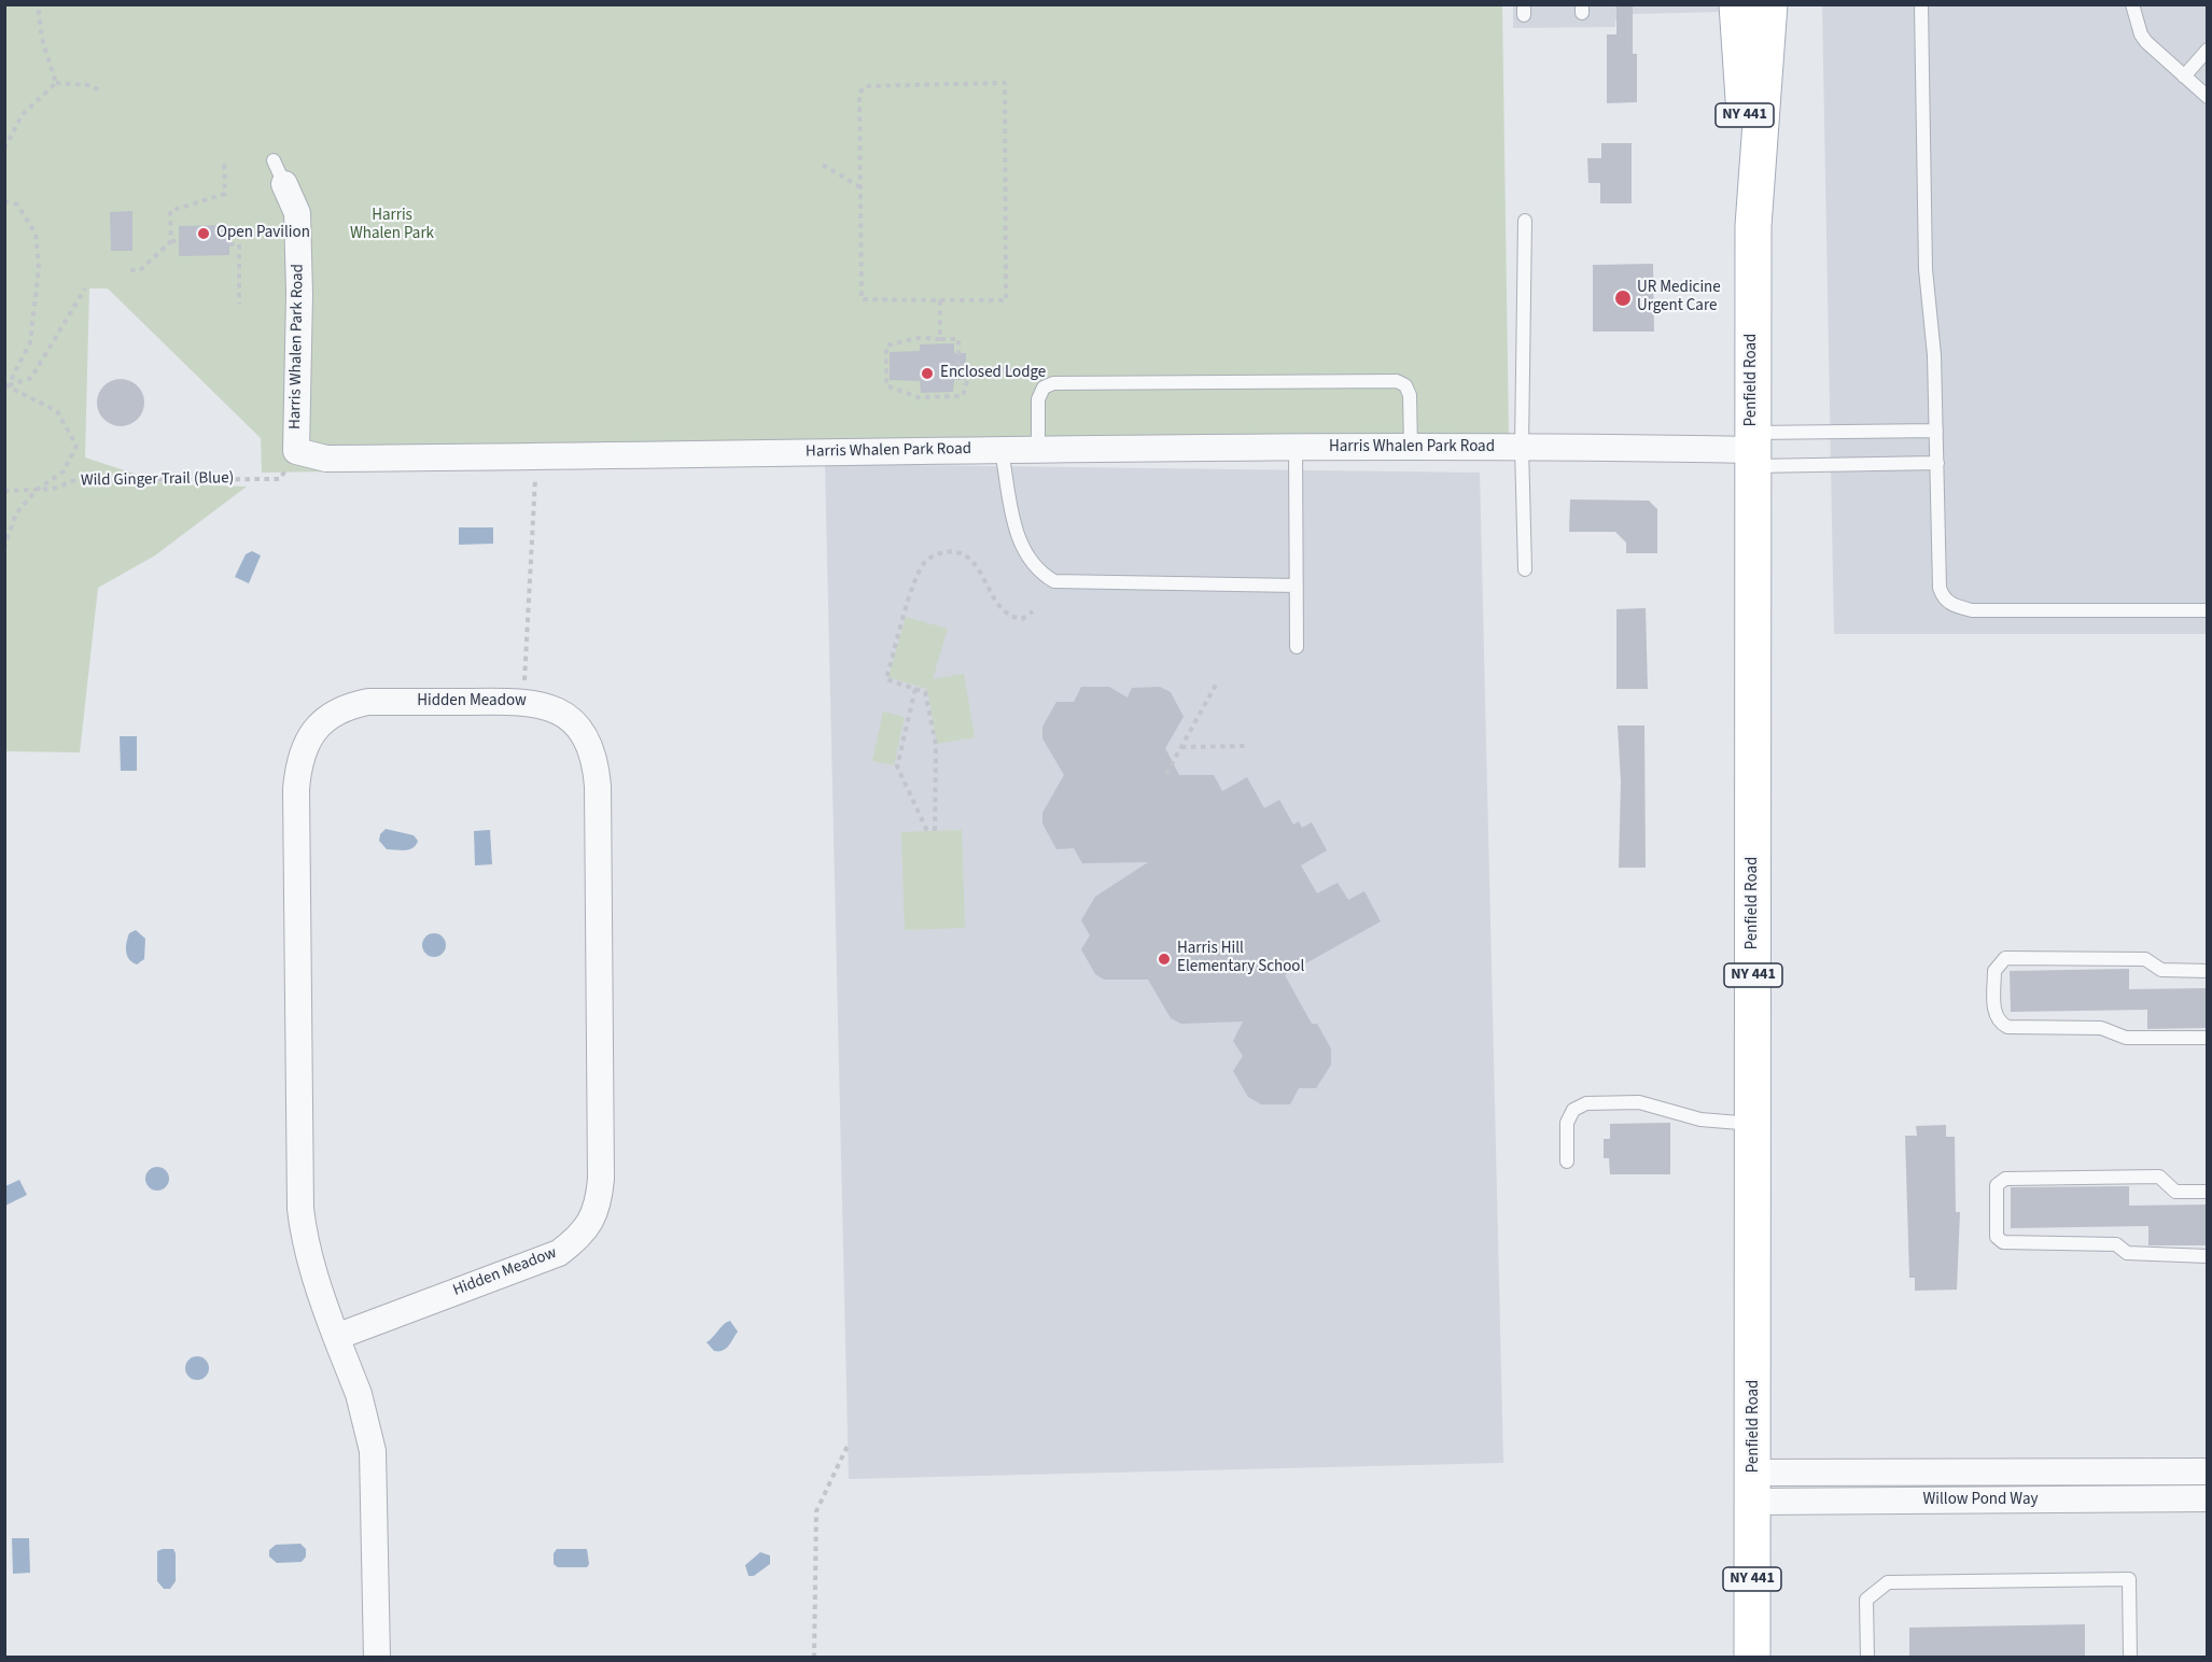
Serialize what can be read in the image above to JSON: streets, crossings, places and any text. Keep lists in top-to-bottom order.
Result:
{
  "streets": {
    "main road": ["NY 441", "Penfield Road"],
    "street": ["Harris Whalen Park Road", "Hidden Meadow", "Willow Pond Way"],
    "path": ["Wild Ginger Trail (Blue)"]
  },
  "crossings": [
    ["Harris Whalen Park Road", "Penfield Road"],
    ["Harris Whalen Park Road", "Wild Ginger Trail (Blue)"],
    ["Penfield Road", "Willow Pond Way"]
  ],
  "parks": ["Harris Whalen Park"],
  "places": [
    "Open Pavilion",
    "UR Medicine Urgent Care",
    "Enclosed Lodge",
    "Harris Hill Elementary School"
  ]
}
